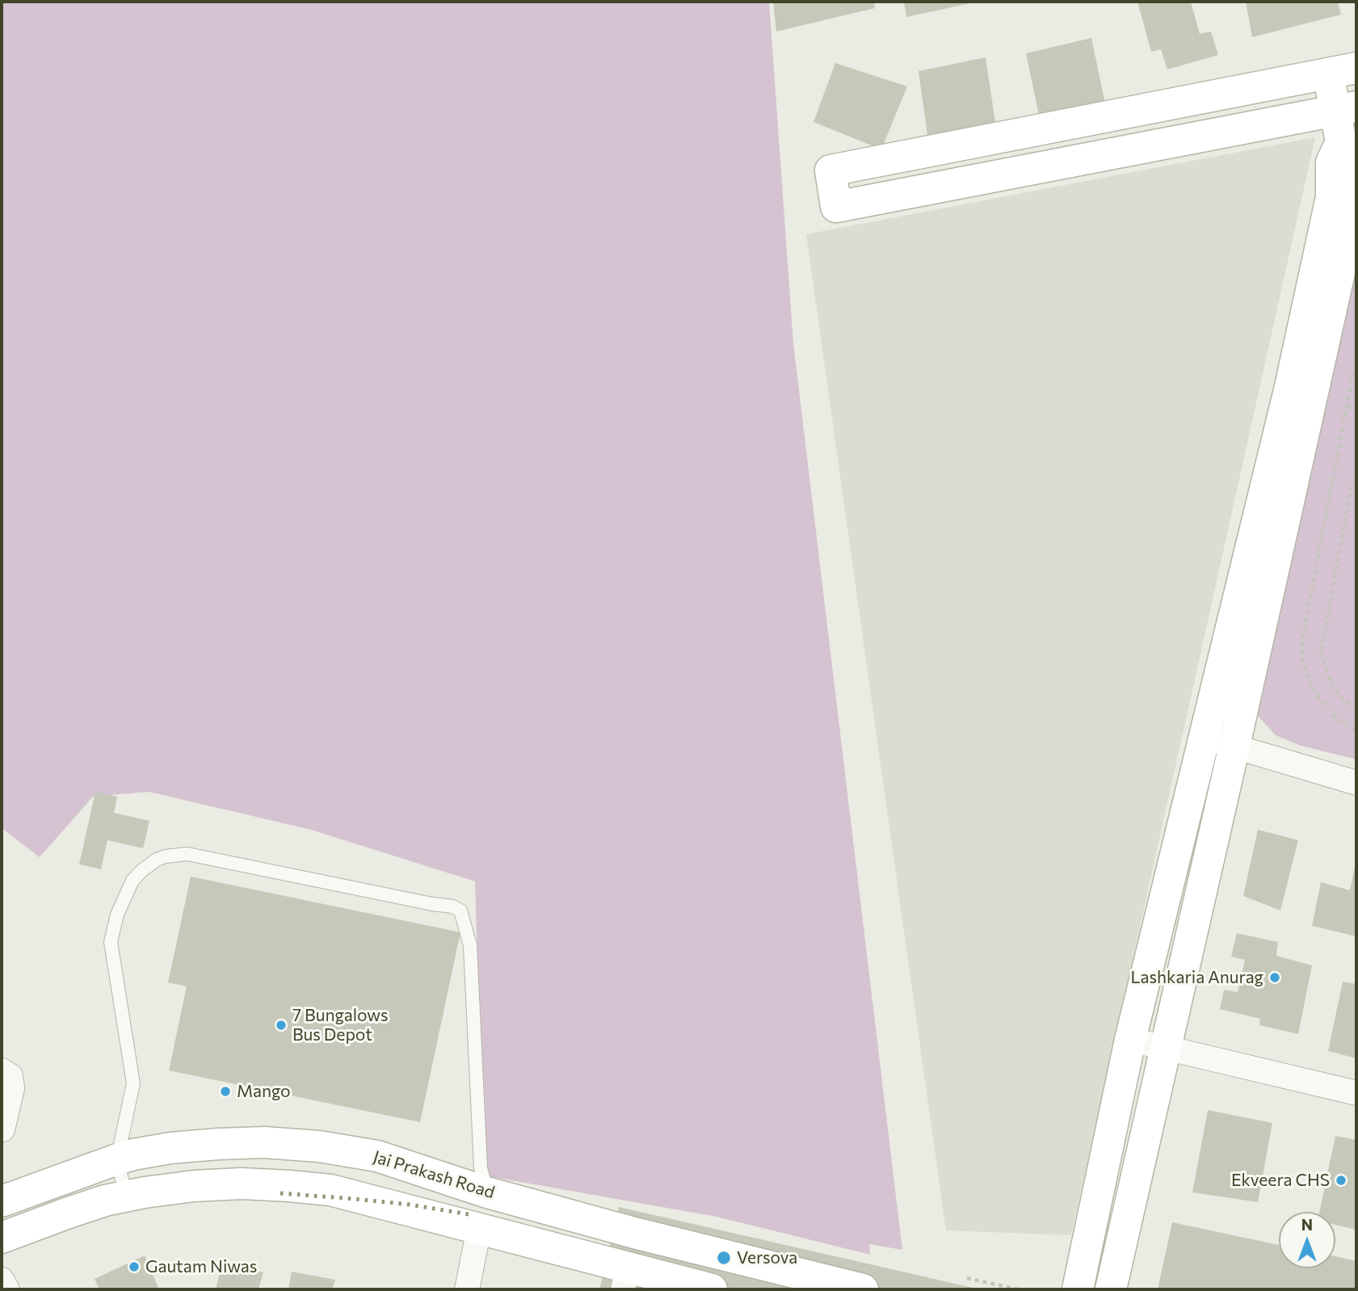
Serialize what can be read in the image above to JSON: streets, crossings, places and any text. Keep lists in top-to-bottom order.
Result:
{
  "streets": {
    "street": ["Jai Prakash Road"]
  },
  "places": [
    "Lashkaria Anurag",
    "7 Bungalows Bus Depot",
    "Mango",
    "Ekveera CHS",
    "Versova",
    "Gautam Niwas"
  ],
  "north": "top"
}
